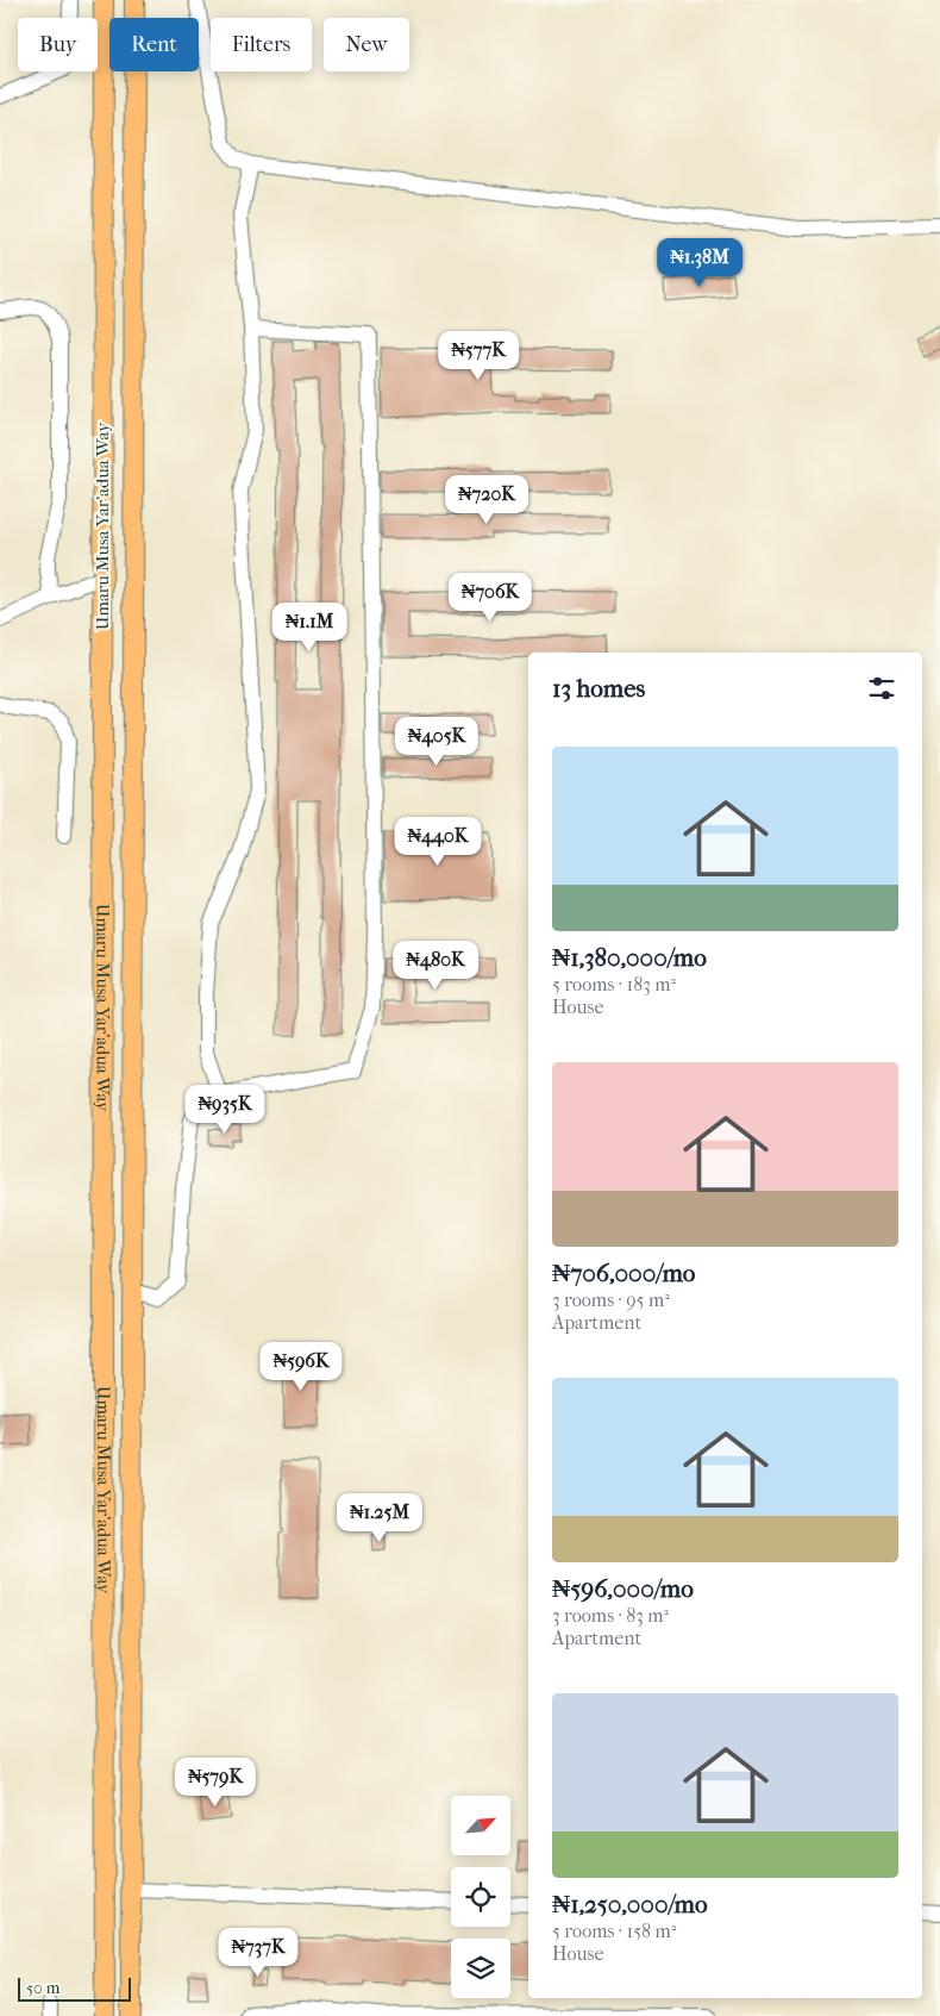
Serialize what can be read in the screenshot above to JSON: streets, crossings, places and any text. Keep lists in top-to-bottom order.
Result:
{
  "streets": {
    "main road": ["Umaru Musa Yar'adua Way"]
  },
  "scale_bar": "50 m",
  "north": "top right",
  "page": {
    "chip": [
      "Buy",
      "Rent",
      "Filters",
      "New"
    ],
    "price": [
      "₦1.38M",
      "₦577K",
      "₦720K",
      "₦706K",
      "₦1.1M",
      "₦405K",
      "₦440K",
      "₦480K",
      "₦935K",
      "₦596K",
      "₦1.25M",
      "₦579K",
      "₦737K"
    ],
    "heading": "13 homes",
    "list": [
      {
        "name": "₦1,380,000/mo",
        "note": "5 rooms · 183 m² · House"
      },
      {
        "name": "₦706,000/mo",
        "note": "3 rooms · 95 m² · Apartment"
      },
      {
        "name": "₦596,000/mo",
        "note": "3 rooms · 83 m² · Apartment"
      },
      {
        "name": "₦1,250,000/mo",
        "note": "5 rooms · 158 m² · House"
      }
    ],
    "scale": "50 m"
  }
}
